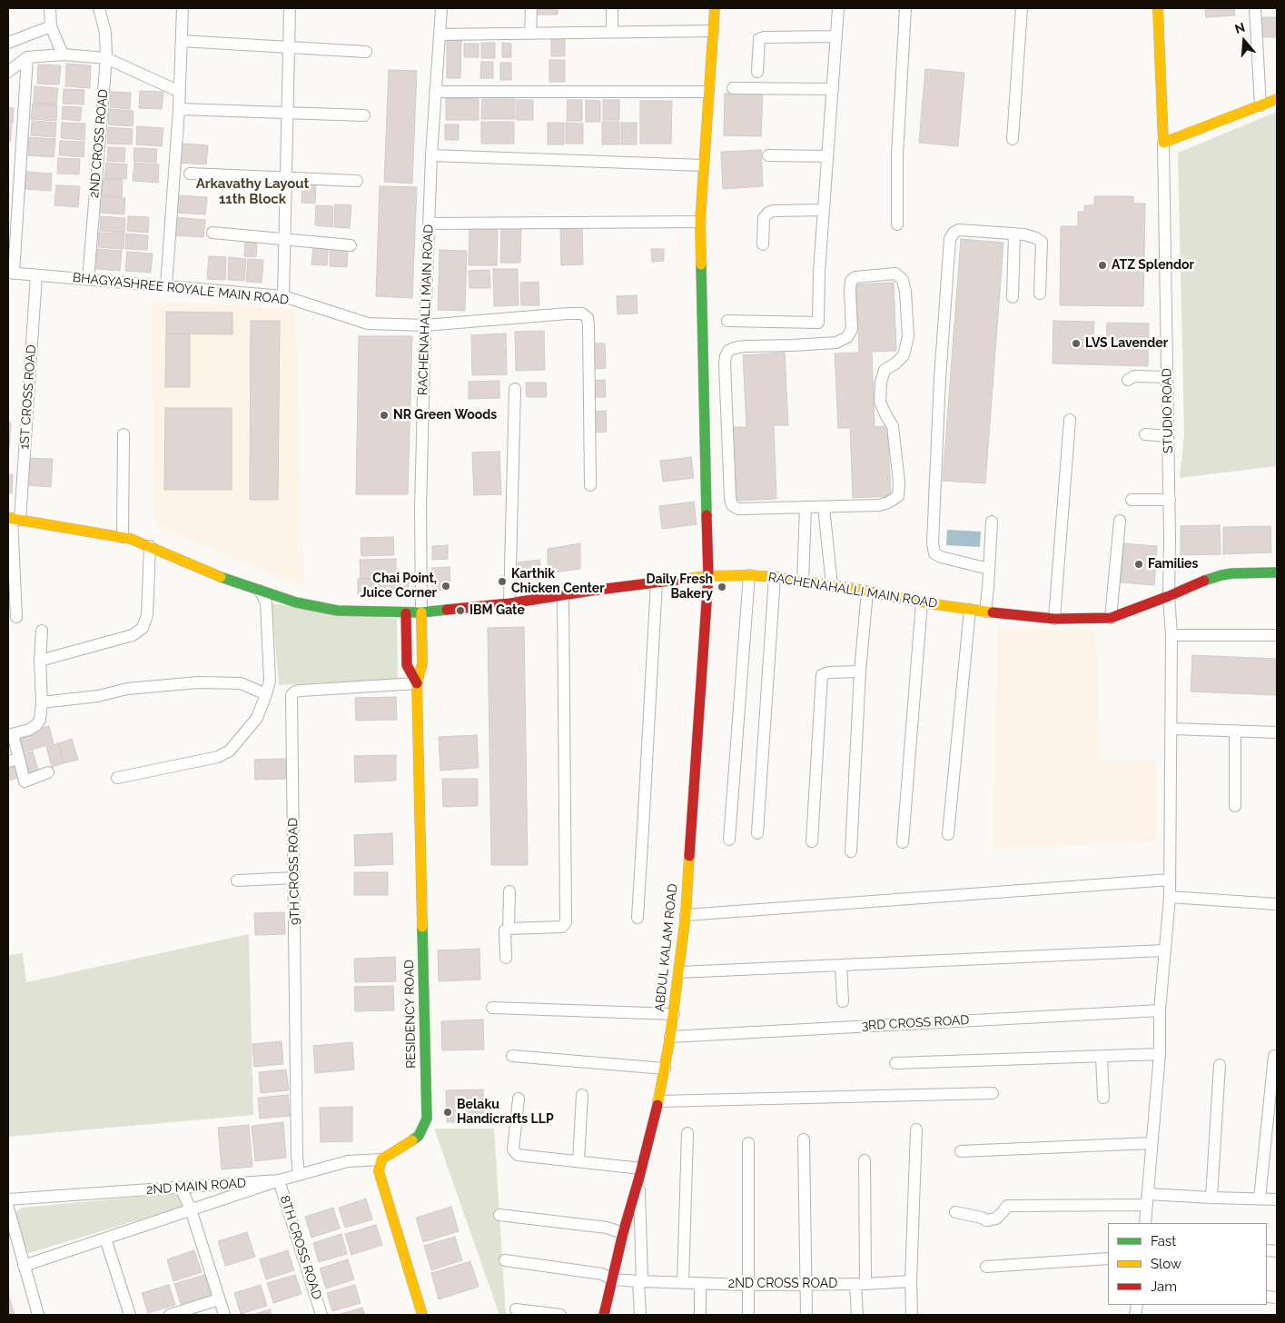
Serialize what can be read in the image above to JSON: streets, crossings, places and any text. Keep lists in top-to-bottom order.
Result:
{
  "streets": {
    "street": [
      "2ND CROSS ROAD",
      "BHAGYASHREE ROYALE MAIN ROAD",
      "RACHENAHALLI MAIN ROAD",
      "1ST CROSS ROAD",
      "STUDIO ROAD",
      "9TH CROSS ROAD",
      "ABDUL KALAM ROAD",
      "RESIDENCY ROAD",
      "3RD CROSS ROAD",
      "2ND MAIN ROAD",
      "8TH CROSS ROAD"
    ]
  },
  "crossings": [
    ["2ND CROSS ROAD", "BHAGYASHREE ROYALE MAIN ROAD"],
    ["2ND CROSS ROAD", "ABDUL KALAM ROAD"],
    ["BHAGYASHREE ROYALE MAIN ROAD", "RACHENAHALLI MAIN ROAD"],
    ["BHAGYASHREE ROYALE MAIN ROAD", "1ST CROSS ROAD"],
    ["RACHENAHALLI MAIN ROAD", "1ST CROSS ROAD"],
    ["RACHENAHALLI MAIN ROAD", "STUDIO ROAD"],
    ["RACHENAHALLI MAIN ROAD", "ABDUL KALAM ROAD"],
    ["RACHENAHALLI MAIN ROAD", "RESIDENCY ROAD"],
    ["STUDIO ROAD", "3RD CROSS ROAD"],
    ["9TH CROSS ROAD", "RESIDENCY ROAD"],
    ["9TH CROSS ROAD", "2ND MAIN ROAD"],
    ["ABDUL KALAM ROAD", "3RD CROSS ROAD"],
    ["RESIDENCY ROAD", "2ND MAIN ROAD"],
    ["2ND MAIN ROAD", "8TH CROSS ROAD"]
  ],
  "districts": ["Arkavathy Layout 11th Block"],
  "places": [
    "ATZ Splendor",
    "LVS Lavender",
    "NR Green Woods",
    "Families",
    "Karthik Chicken Center",
    "Chai Point, Juice Corner",
    "Daily Fresh Bakery",
    "IBM Gate",
    "Belaku Handicrafts LLP"
  ],
  "legend": ["Fast", "Slow", "Jam"],
  "north": "top"
}
